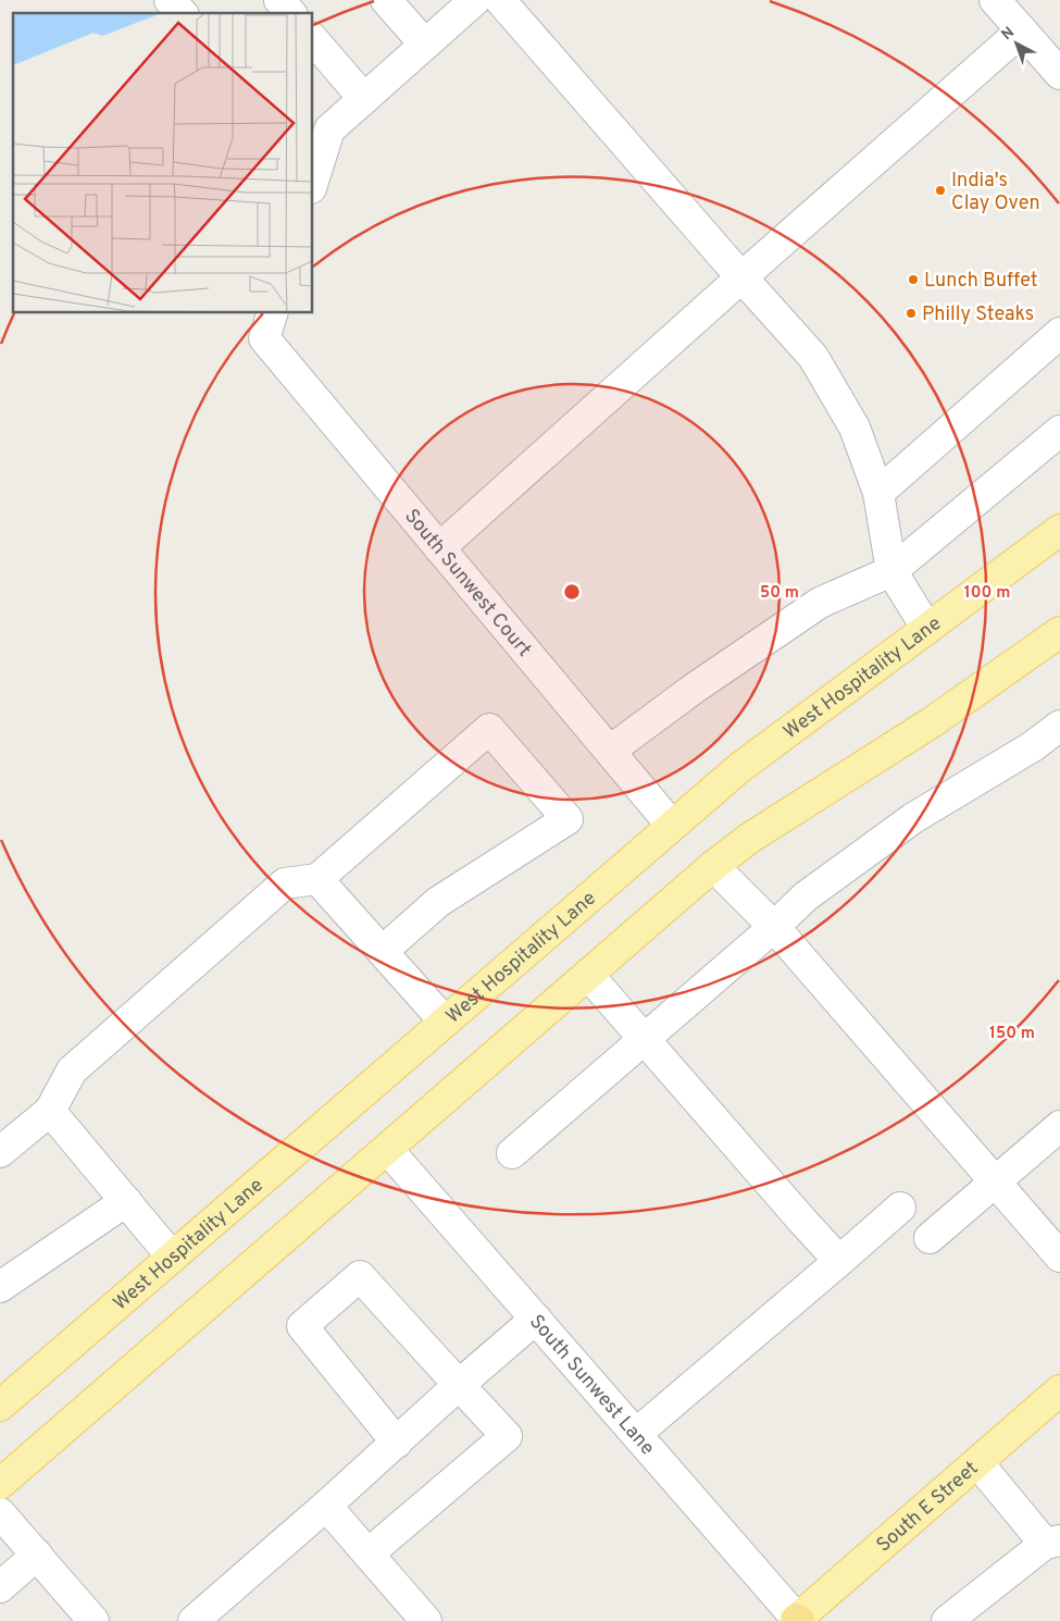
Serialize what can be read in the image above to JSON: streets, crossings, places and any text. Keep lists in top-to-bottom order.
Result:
{
  "streets": {
    "main road": ["West Hospitality Lane", "South E Street"],
    "street": ["South Sunwest Court", "South Sunwest Lane"]
  },
  "crossings": [
    ["South Sunwest Court", "West Hospitality Lane"],
    ["South Sunwest Lane", "South E Street"]
  ],
  "places": ["India's Clay Oven", "Lunch Buffet", "Philly Steaks"],
  "north": "top left",
  "rings": ["50 m", "100 m", "150 m"]
}
